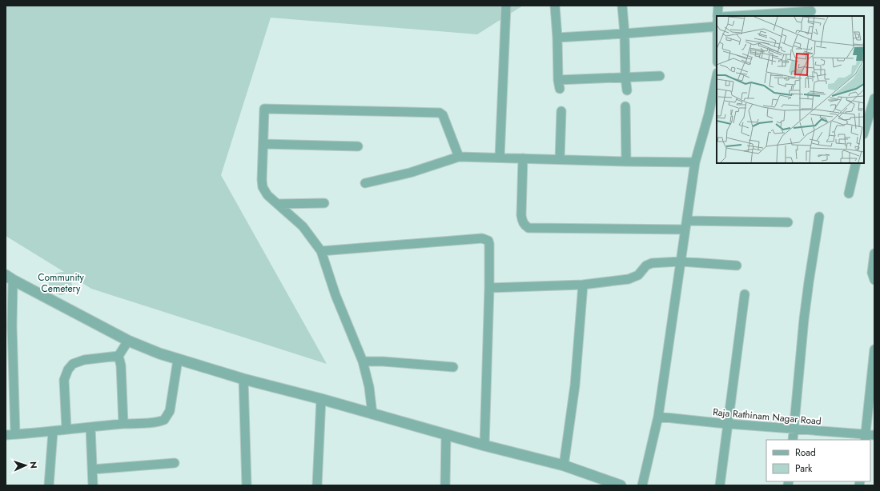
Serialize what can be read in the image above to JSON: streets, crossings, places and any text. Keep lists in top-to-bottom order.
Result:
{
  "streets": {
    "street": ["Raja Rathinam Nagar Road"]
  },
  "parks": ["Community Cemetery"],
  "legend": ["Road", "Park"],
  "north": "right"
}
